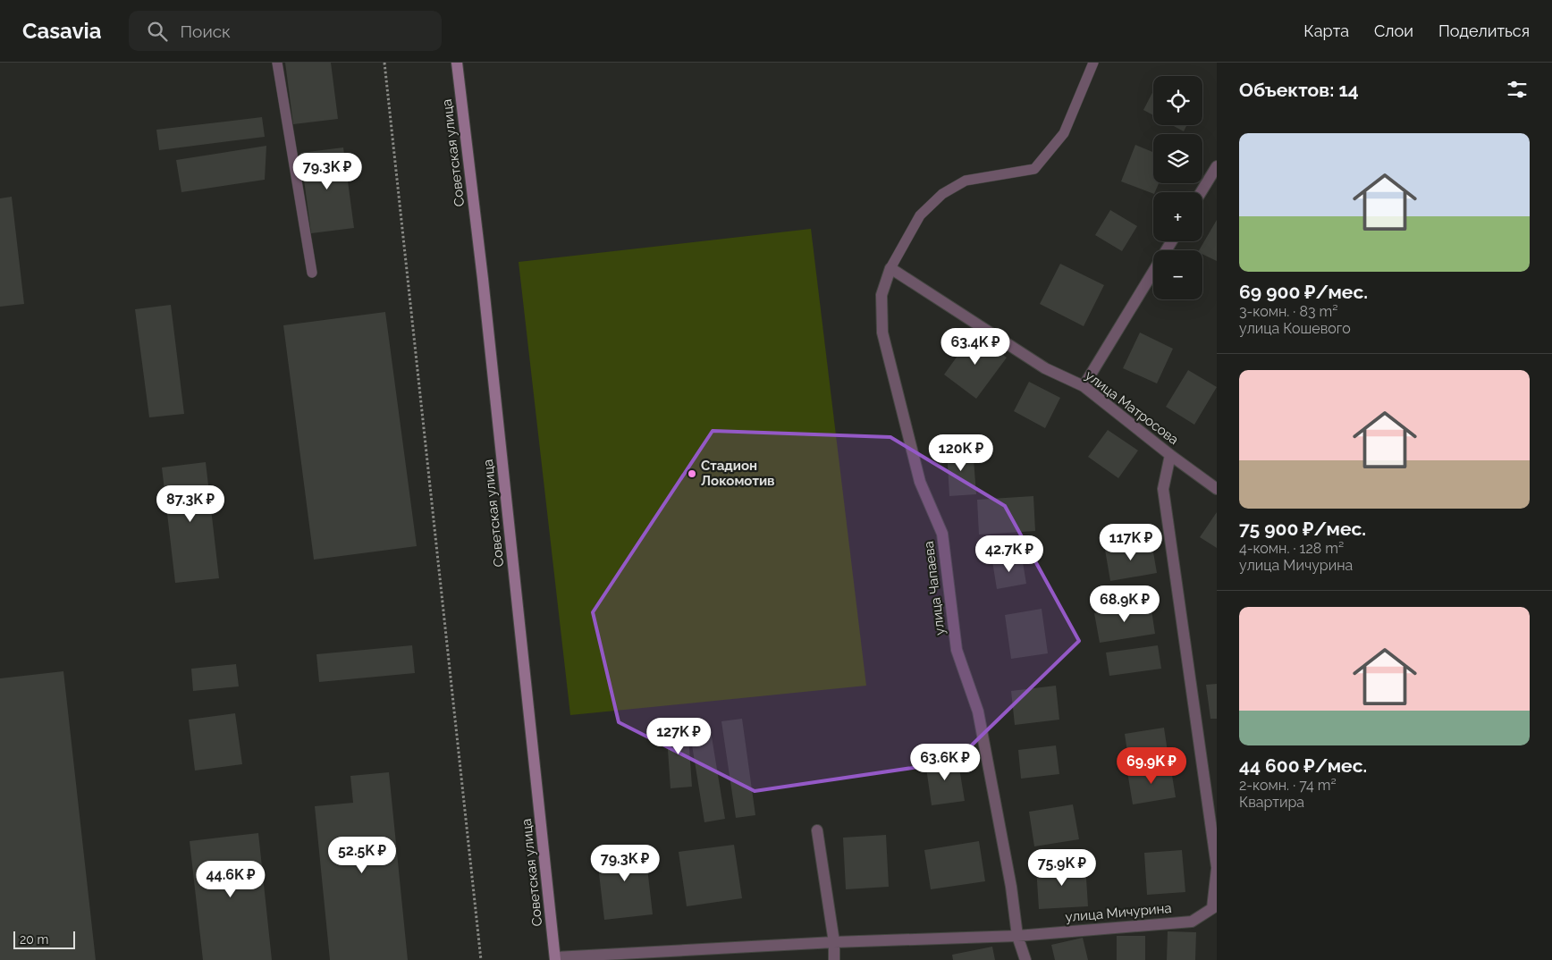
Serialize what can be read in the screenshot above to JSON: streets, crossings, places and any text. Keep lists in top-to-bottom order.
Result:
{
  "streets": {
    "main road": ["Советская улица"],
    "street": ["улица Матросова", "улица Чапаева", "улица Мичурина"]
  },
  "crossings": [
    ["Советская улица", "улица Мичурина"],
    ["улица Матросова", "улица Чапаева"],
    ["улица Чапаева", "улица Мичурина"]
  ],
  "places": ["Стадион Локомотив"],
  "scale_bar": "20 m",
  "page": {
    "header": "Casavia",
    "search": "Поиск",
    "nav": ["Карта", "Слои", "Поделиться"],
    "heading": "Объектов: 14",
    "map_buttons": ["+", "−"],
    "list": [
      {
        "name": "69 900 ₽/мес.",
        "note": "3-комн. · 83 m² · улица Кошевого"
      },
      {
        "name": "75 900 ₽/мес.",
        "note": "4-комн. · 128 m² · улица Мичурина"
      },
      {
        "name": "44 600 ₽/мес.",
        "note": "2-комн. · 74 m² · Квартира"
      }
    ],
    "price": [
      "79.3K ₽",
      "63.4K ₽",
      "120K ₽",
      "87.3K ₽",
      "117K ₽",
      "42.7K ₽",
      "68.9K ₽",
      "127K ₽",
      "63.6K ₽",
      "69.9K ₽",
      "52.5K ₽",
      "79.3K ₽",
      "75.9K ₽",
      "44.6K ₽"
    ],
    "scale": "20 m"
  }
}
